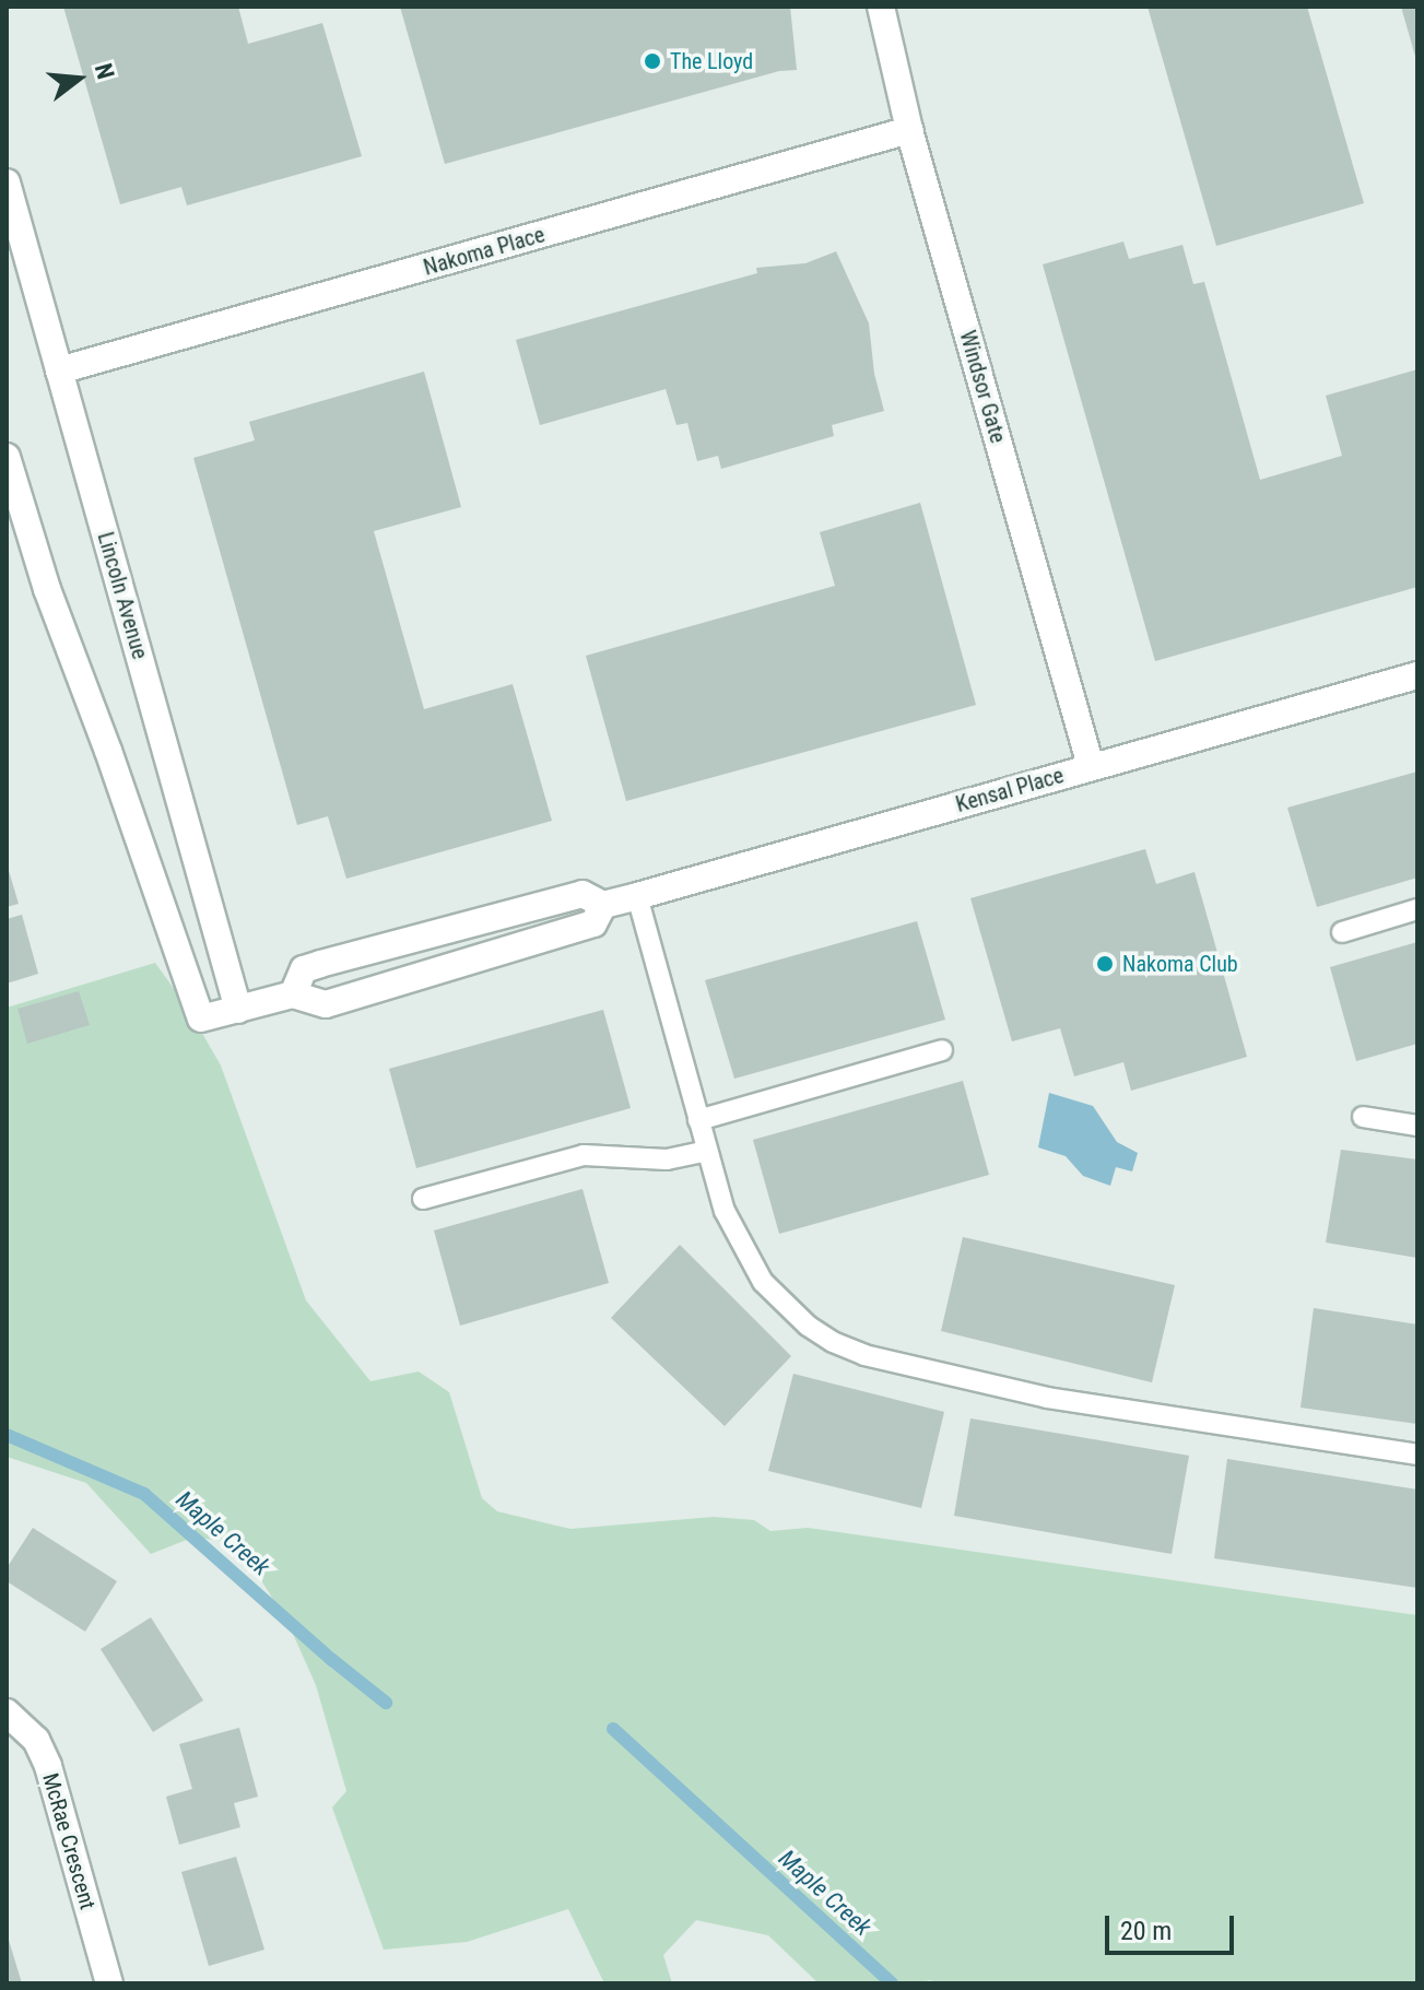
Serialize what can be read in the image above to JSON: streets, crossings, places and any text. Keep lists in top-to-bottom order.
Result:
{
  "streets": {
    "street": [
      "Nakoma Place",
      "Windsor Gate",
      "Lincoln Avenue",
      "Kensal Place",
      "McRae Crescent"
    ]
  },
  "crossings": [
    ["Nakoma Place", "Windsor Gate"],
    ["Nakoma Place", "Lincoln Avenue"],
    ["Windsor Gate", "Kensal Place"],
    ["Lincoln Avenue", "Kensal Place"]
  ],
  "water": ["Maple Creek"],
  "places": ["The Lloyd", "Nakoma Club"],
  "scale_bar": "20 m",
  "north": "right"
}
